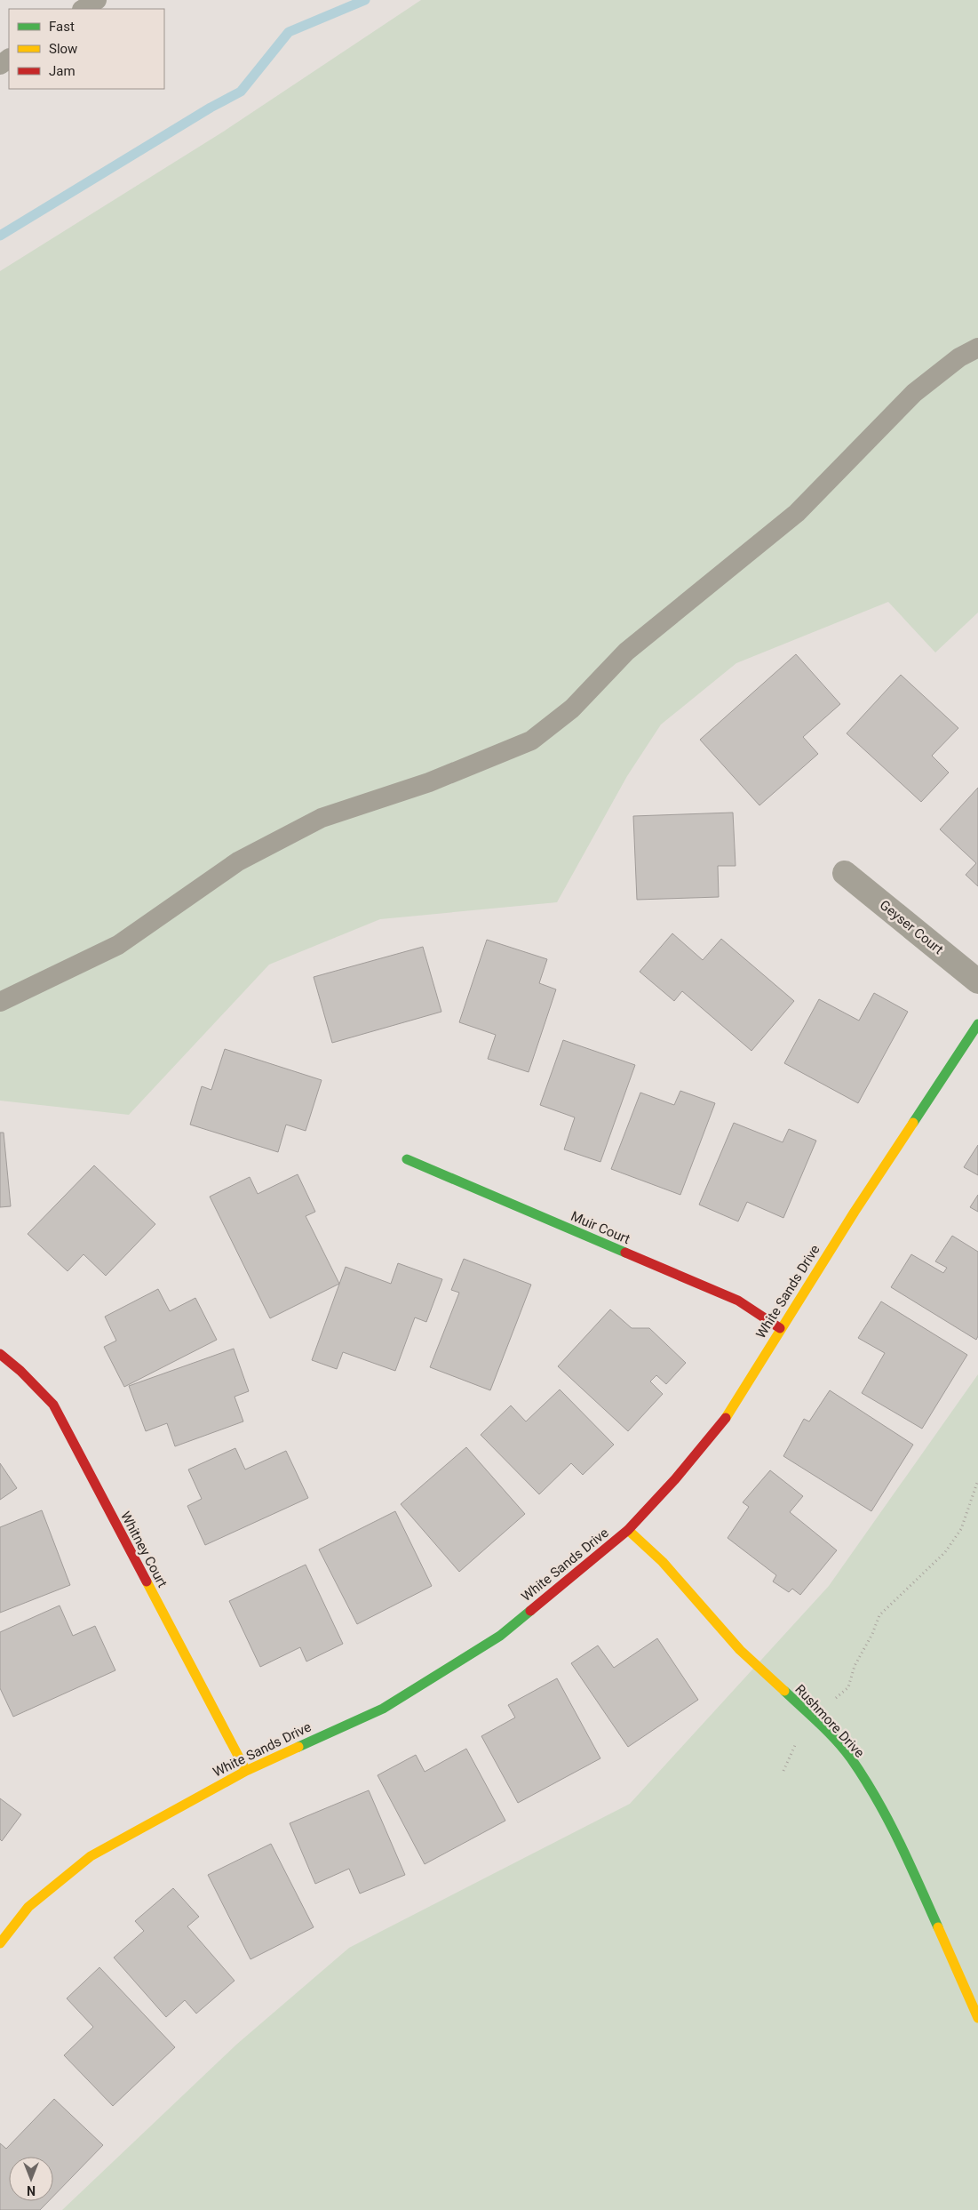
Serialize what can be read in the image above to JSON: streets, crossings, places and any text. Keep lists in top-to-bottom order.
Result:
{
  "streets": {
    "street": [
      "Geyser Court",
      "Muir Court",
      "White Sands Drive",
      "Whitney Court",
      "Rushmore Drive"
    ]
  },
  "crossings": [
    ["Muir Court", "White Sands Drive"],
    ["White Sands Drive", "Whitney Court"],
    ["White Sands Drive", "Rushmore Drive"]
  ],
  "legend": ["Fast", "Slow", "Jam"],
  "north": "bottom"
}
